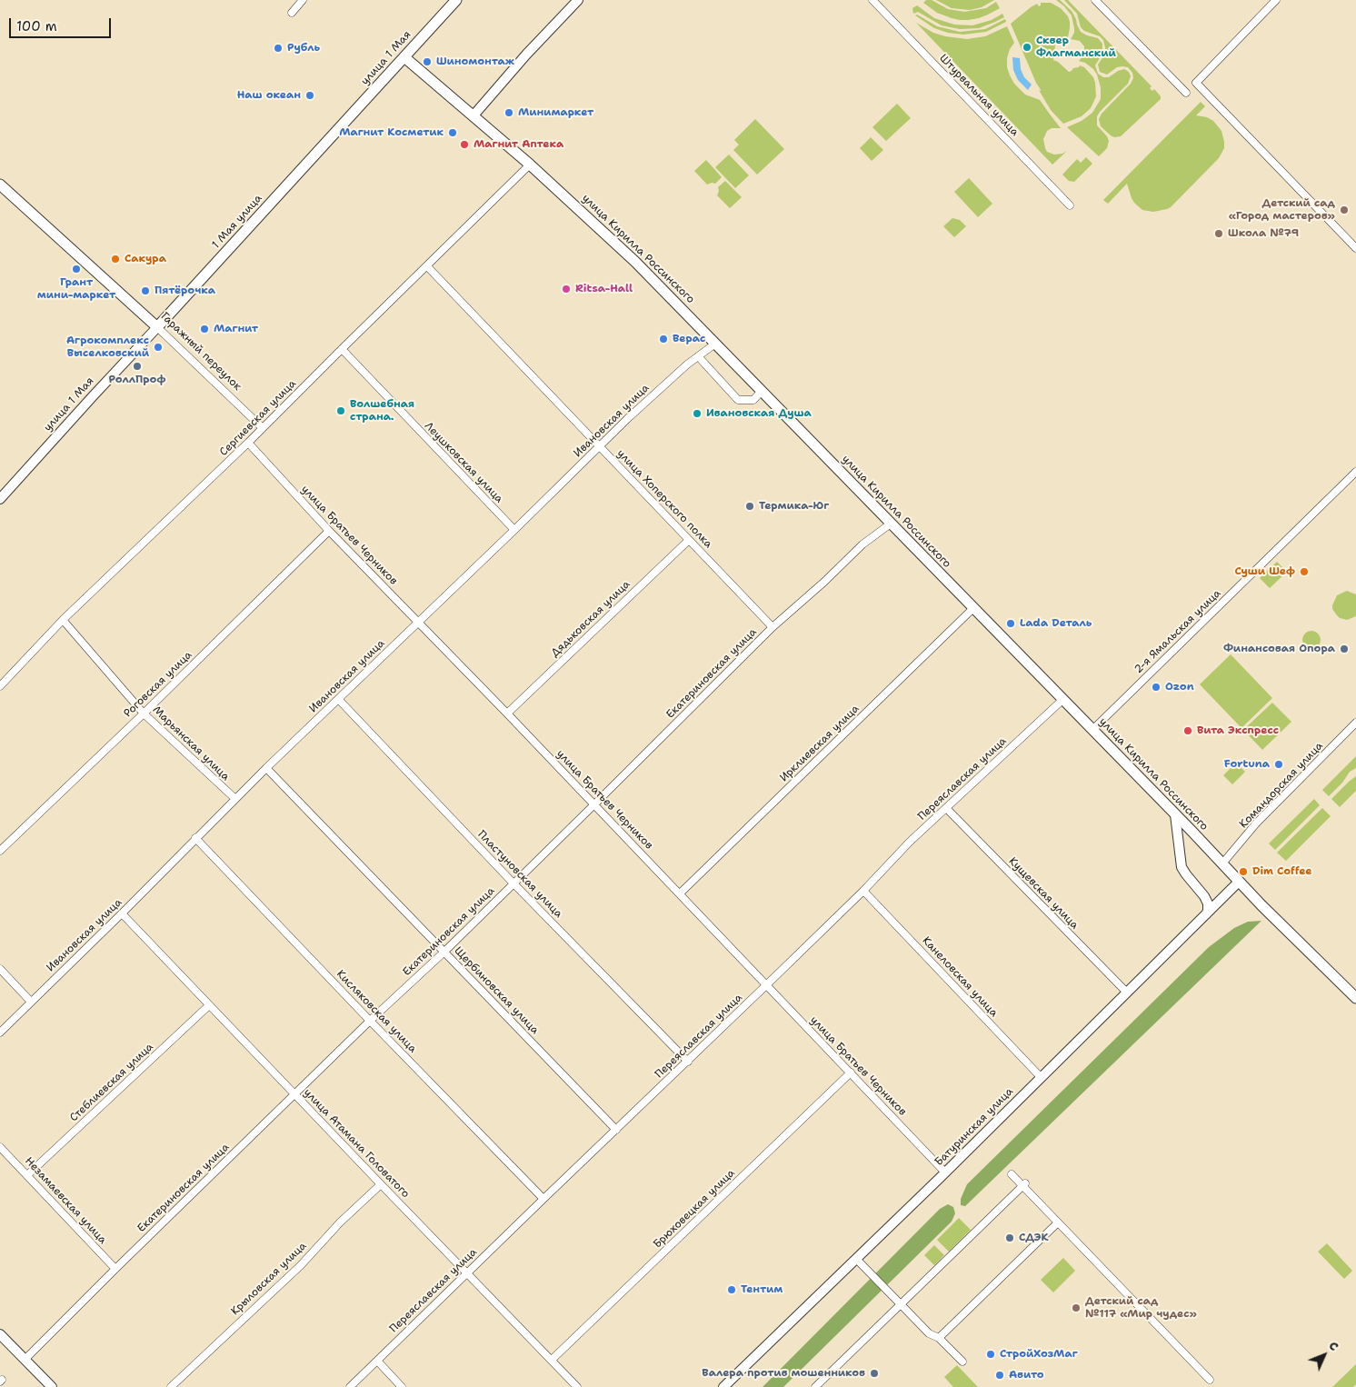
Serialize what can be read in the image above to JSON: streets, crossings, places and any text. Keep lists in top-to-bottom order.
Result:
{
  "streets": {
    "main road": [
      "улица 1 Мая",
      "1 Мая улица",
      "улица Кирилла Россинского",
      "Гаражный переулок"
    ],
    "street": [
      "Штурвальная улица",
      "Сергиевская улица",
      "Ивановская улица",
      "Леушковская улица",
      "улица Хоперского полка",
      "улица Братьев Черников",
      "Дядьковская улица",
      "2-я Ямальская улица",
      "Екатериновская улица",
      "Роговская улица",
      "Марьянская улица",
      "Ирклиевская улица",
      "Переяславская улица",
      "Командорская улица",
      "Пластуновская улица",
      "Кущевская улица",
      "Канеловская улица",
      "Щербиновская улица",
      "Кисляковская улица",
      "Стеблиевская улица",
      "Батуринская улица",
      "улица Атамана Головатого",
      "Незамаевская улица",
      "Брюховецкая улица",
      "Крыловская улица"
    ]
  },
  "crossings": [
    ["улица 1 Мая", "1 Мая улица"],
    ["улица 1 Мая", "улица Кирилла Россинского"],
    ["улица 1 Мая", "Гаражный переулок"],
    ["1 Мая улица", "Гаражный переулок"],
    ["улица Кирилла Россинского", "Сергиевская улица"],
    ["улица Кирилла Россинского", "Ивановская улица"],
    ["улица Кирилла Россинского", "2-я Ямальская улица"],
    ["улица Кирилла Россинского", "Екатериновская улица"],
    ["улица Кирилла Россинского", "Ирклиевская улица"],
    ["улица Кирилла Россинского", "Переяславская улица"],
    ["улица Кирилла Россинского", "Командорская улица"],
    ["улица Кирилла Россинского", "Батуринская улица"],
    ["Гаражный переулок", "Сергиевская улица"],
    ["Сергиевская улица", "Леушковская улица"],
    ["Сергиевская улица", "улица Хоперского полка"],
    ["Сергиевская улица", "улица Братьев Черников"],
    ["Сергиевская улица", "Марьянская улица"],
    ["Ивановская улица", "Леушковская улица"],
    ["Ивановская улица", "улица Хоперского полка"],
    ["Ивановская улица", "улица Братьев Черников"],
    ["Ивановская улица", "Марьянская улица"],
    ["Ивановская улица", "Пластуновская улица"],
    ["Ивановская улица", "Щербиновская улица"],
    ["Ивановская улица", "Кисляковская улица"],
    ["Ивановская улица", "улица Атамана Головатого"],
    ["улица Хоперского полка", "Дядьковская улица"],
    ["улица Хоперского полка", "Екатериновская улица"],
    ["улица Братьев Черников", "Дядьковская улица"],
    ["улица Братьев Черников", "Екатериновская улица"],
    ["улица Братьев Черников", "Роговская улица"],
    ["улица Братьев Черников", "Ирклиевская улица"],
    ["улица Братьев Черников", "Переяславская улица"],
    ["улица Братьев Черников", "Батуринская улица"],
    ["улица Братьев Черников", "Брюховецкая улица"],
    ["Екатериновская улица", "Пластуновская улица"],
    ["Екатериновская улица", "Щербиновская улица"],
    ["Екатериновская улица", "Кисляковская улица"],
    ["Екатериновская улица", "улица Атамана Головатого"],
    ["Екатериновская улица", "Незамаевская улица"],
    ["Роговская улица", "Марьянская улица"],
    ["Переяславская улица", "Пластуновская улица"],
    ["Переяславская улица", "Кущевская улица"],
    ["Переяславская улица", "Канеловская улица"],
    ["Переяславская улица", "Щербиновская улица"],
    ["Переяславская улица", "Кисляковская улица"],
    ["Переяславская улица", "улица Атамана Головатого"],
    ["Кущевская улица", "Батуринская улица"],
    ["Канеловская улица", "Батуринская улица"],
    ["Стеблиевская улица", "улица Атамана Головатого"],
    ["Стеблиевская улица", "Незамаевская улица"],
    ["улица Атамана Головатого", "Брюховецкая улица"],
    ["улица Атамана Головатого", "Крыловская улица"]
  ],
  "places": [
    "Сквер Флагманский",
    "Рубль",
    "Шиномонтаж",
    "Наш океан",
    "Минимаркет",
    "Магнит Косметик",
    "Магнит Аптека",
    "Детский сад «Город мастеров»",
    "Школа №79",
    "Сакура",
    "Грант мини-маркет",
    "Ritsa-Hall",
    "Пятёрочка",
    "Магнит",
    "Верас",
    "Агрокомплекс Выселковский",
    "РоллПроф",
    "Волшебная страна.",
    "Ивановская Душа",
    "Термика-Юг",
    "Суши Шеф",
    "Lada Dеталь",
    "Финансовая Опора",
    "Ozon",
    "Вита Экспресс",
    "Fortuna",
    "Dim Coffee",
    "СДЭК",
    "Тентим",
    "Детский сад №117 «Мир чудес»",
    "СтройХозМаг",
    "Валера против мошенников",
    "Авито"
  ],
  "scale_bar": "100 m",
  "north": "top right"
}
